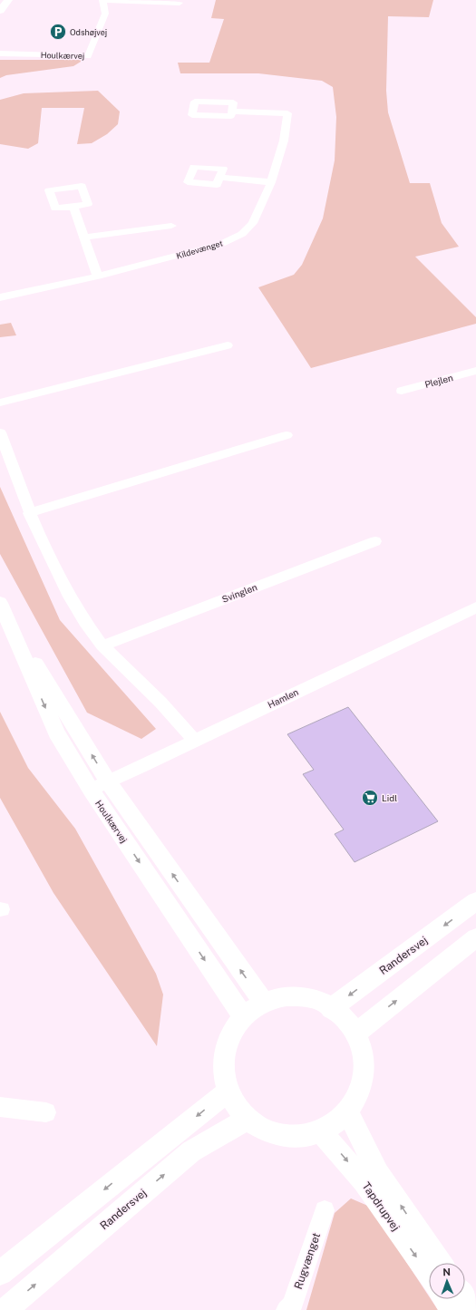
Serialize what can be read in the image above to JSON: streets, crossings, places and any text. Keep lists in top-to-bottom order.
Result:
{
  "streets": {
    "street": [
      "Houlkærvej",
      "Kildevænget",
      "Plejlen",
      "Svinglen",
      "Hamlen",
      "Randersvej",
      "Tapdrupvej",
      "Rugvænget"
    ]
  },
  "crossings": [
    ["Houlkærvej", "Hamlen"]
  ],
  "places": {
    "parking": ["Odshøjvej"],
    "supermarket": ["Lidl"]
  },
  "north": "top"
}
